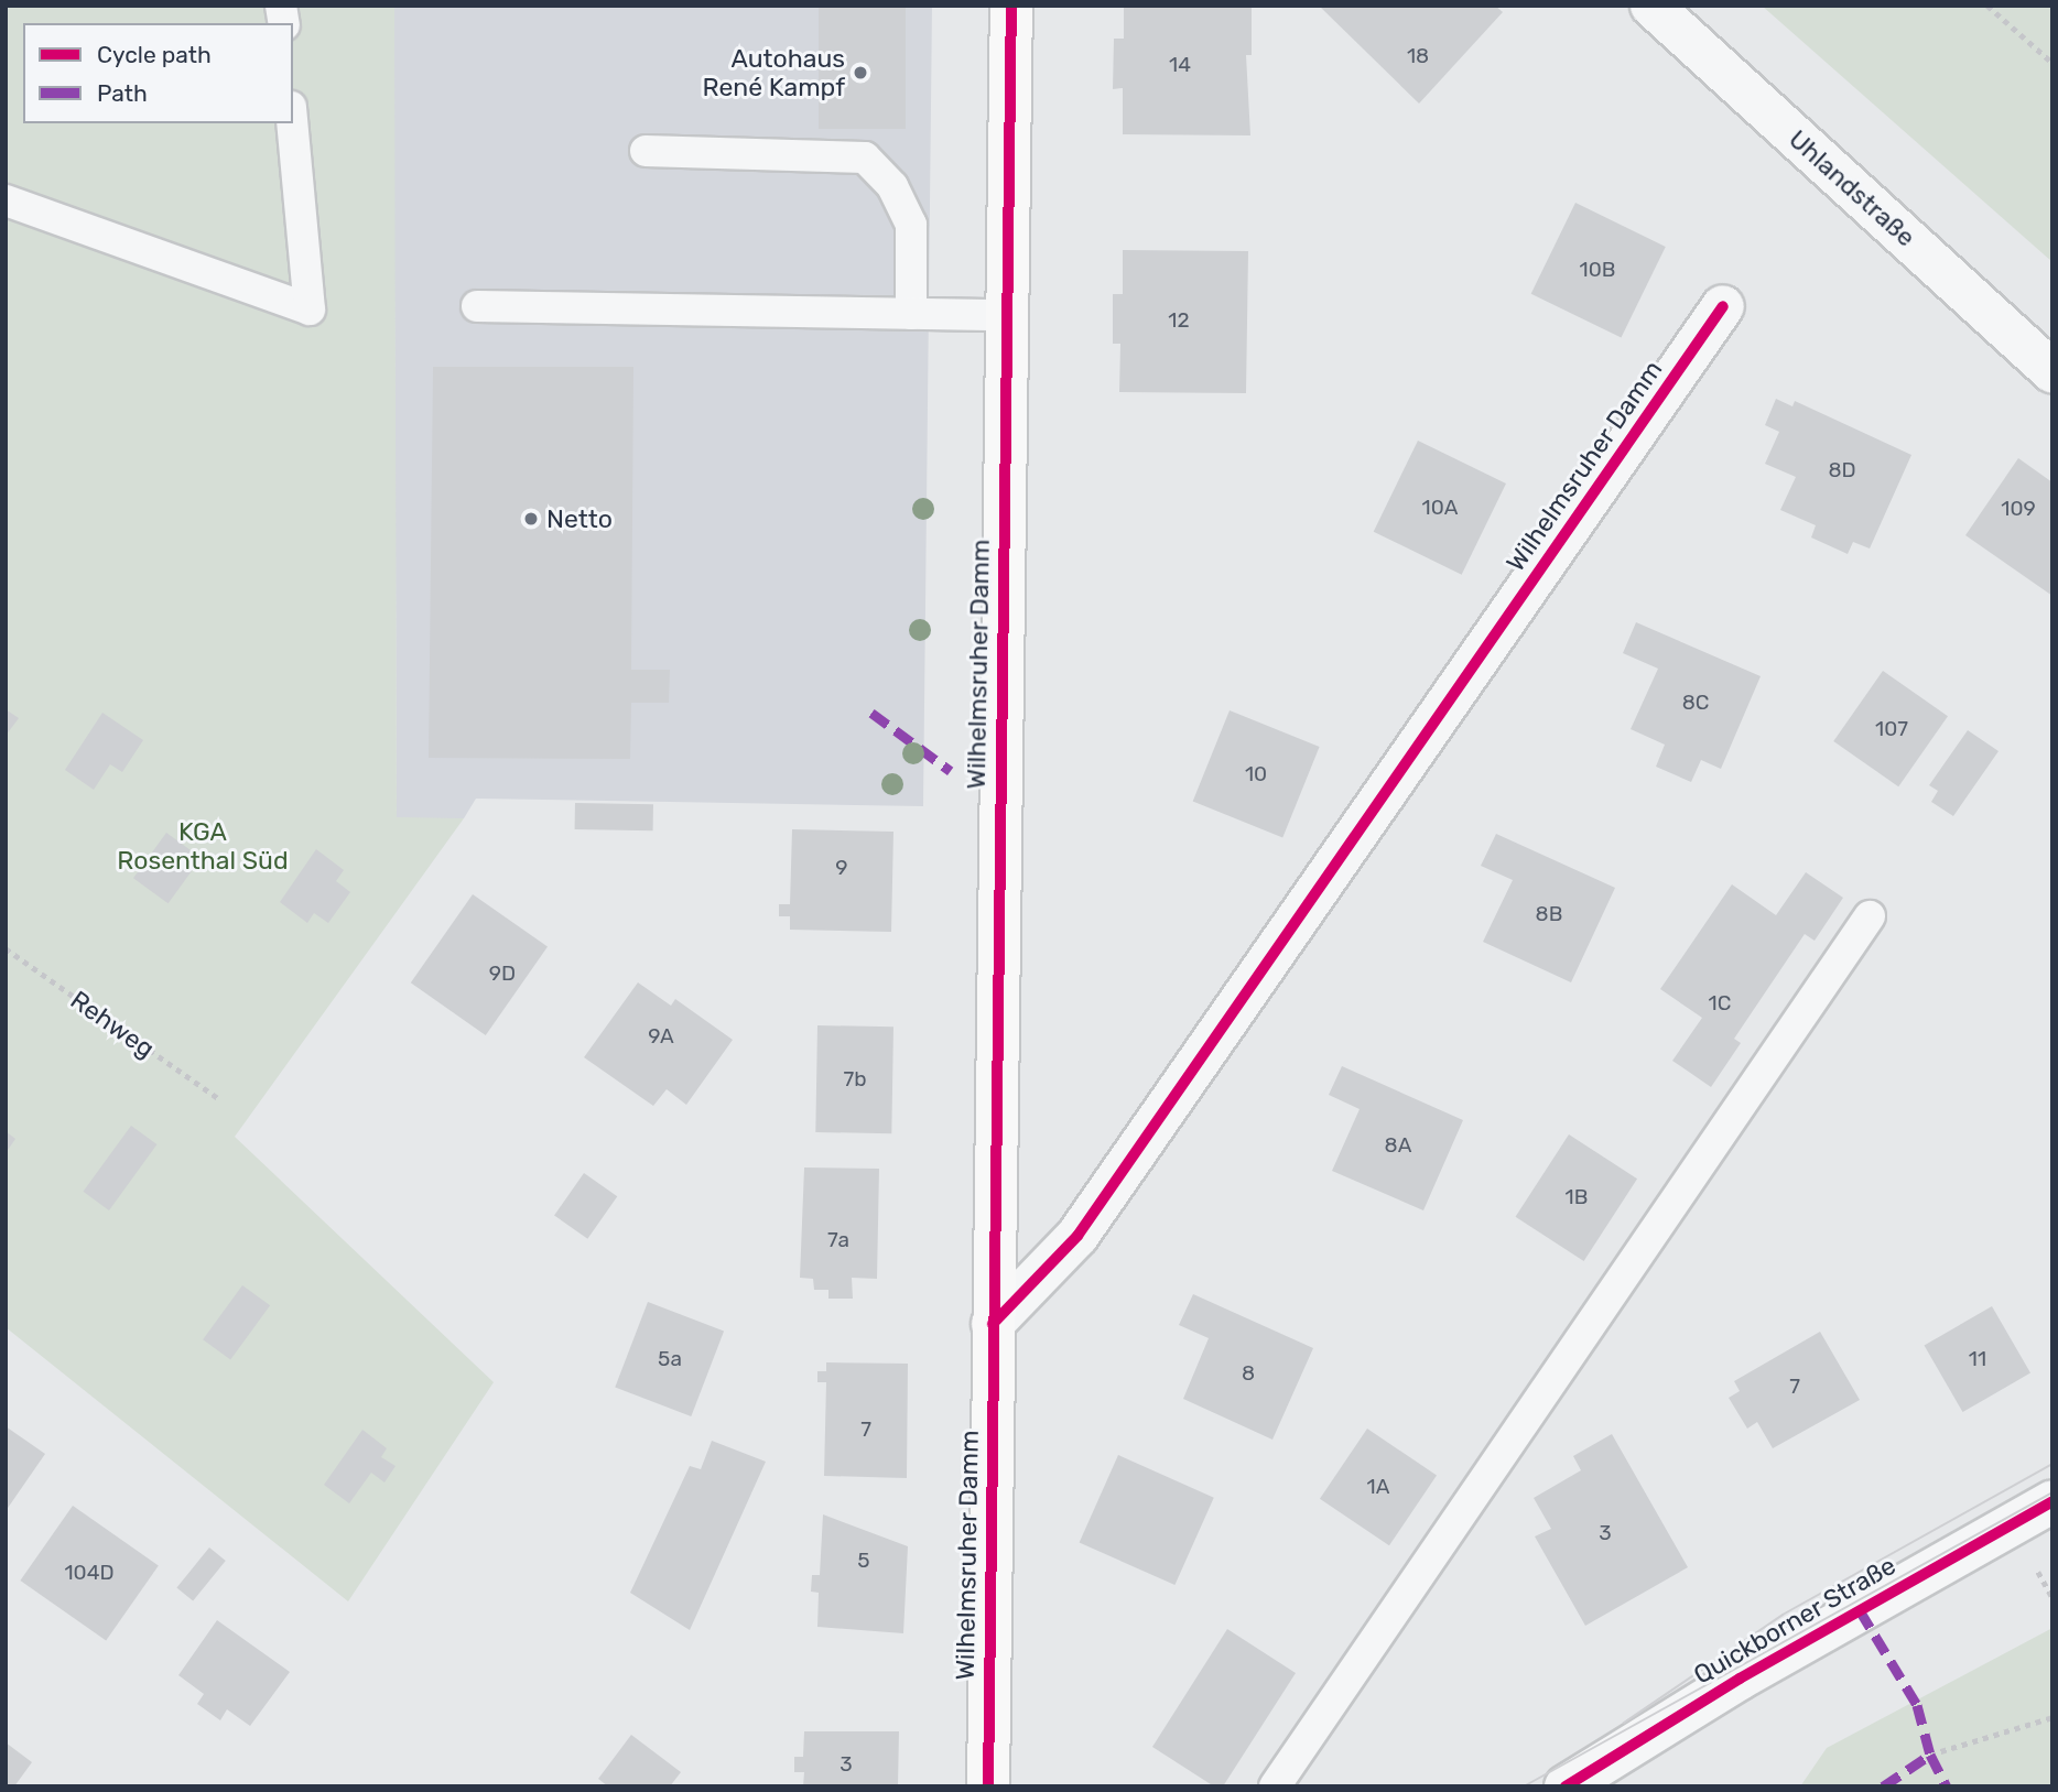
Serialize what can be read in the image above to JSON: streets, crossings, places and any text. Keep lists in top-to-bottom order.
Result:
{
  "streets": {
    "main road": ["Wilhelmsruher Damm"],
    "street": ["Uhlandstraße", "Quickborner Straße"],
    "path": ["Rehweg"]
  },
  "parks": ["KGA Rosenthal Süd"],
  "places": ["Autohaus René Kampf", "Netto"],
  "house_numbers": [
    "18",
    "14",
    "10B",
    "12",
    "8D",
    "10A",
    "109",
    "8C",
    "107",
    "10",
    "9",
    "8B",
    "9D",
    "1C",
    "9A",
    "7b",
    "8A",
    "1B",
    "7a",
    "5a",
    "11",
    "8",
    "7",
    "7",
    "1A",
    "3",
    "5",
    "104D",
    "3"
  ],
  "legend": ["Cycle path", "Path"]
}
